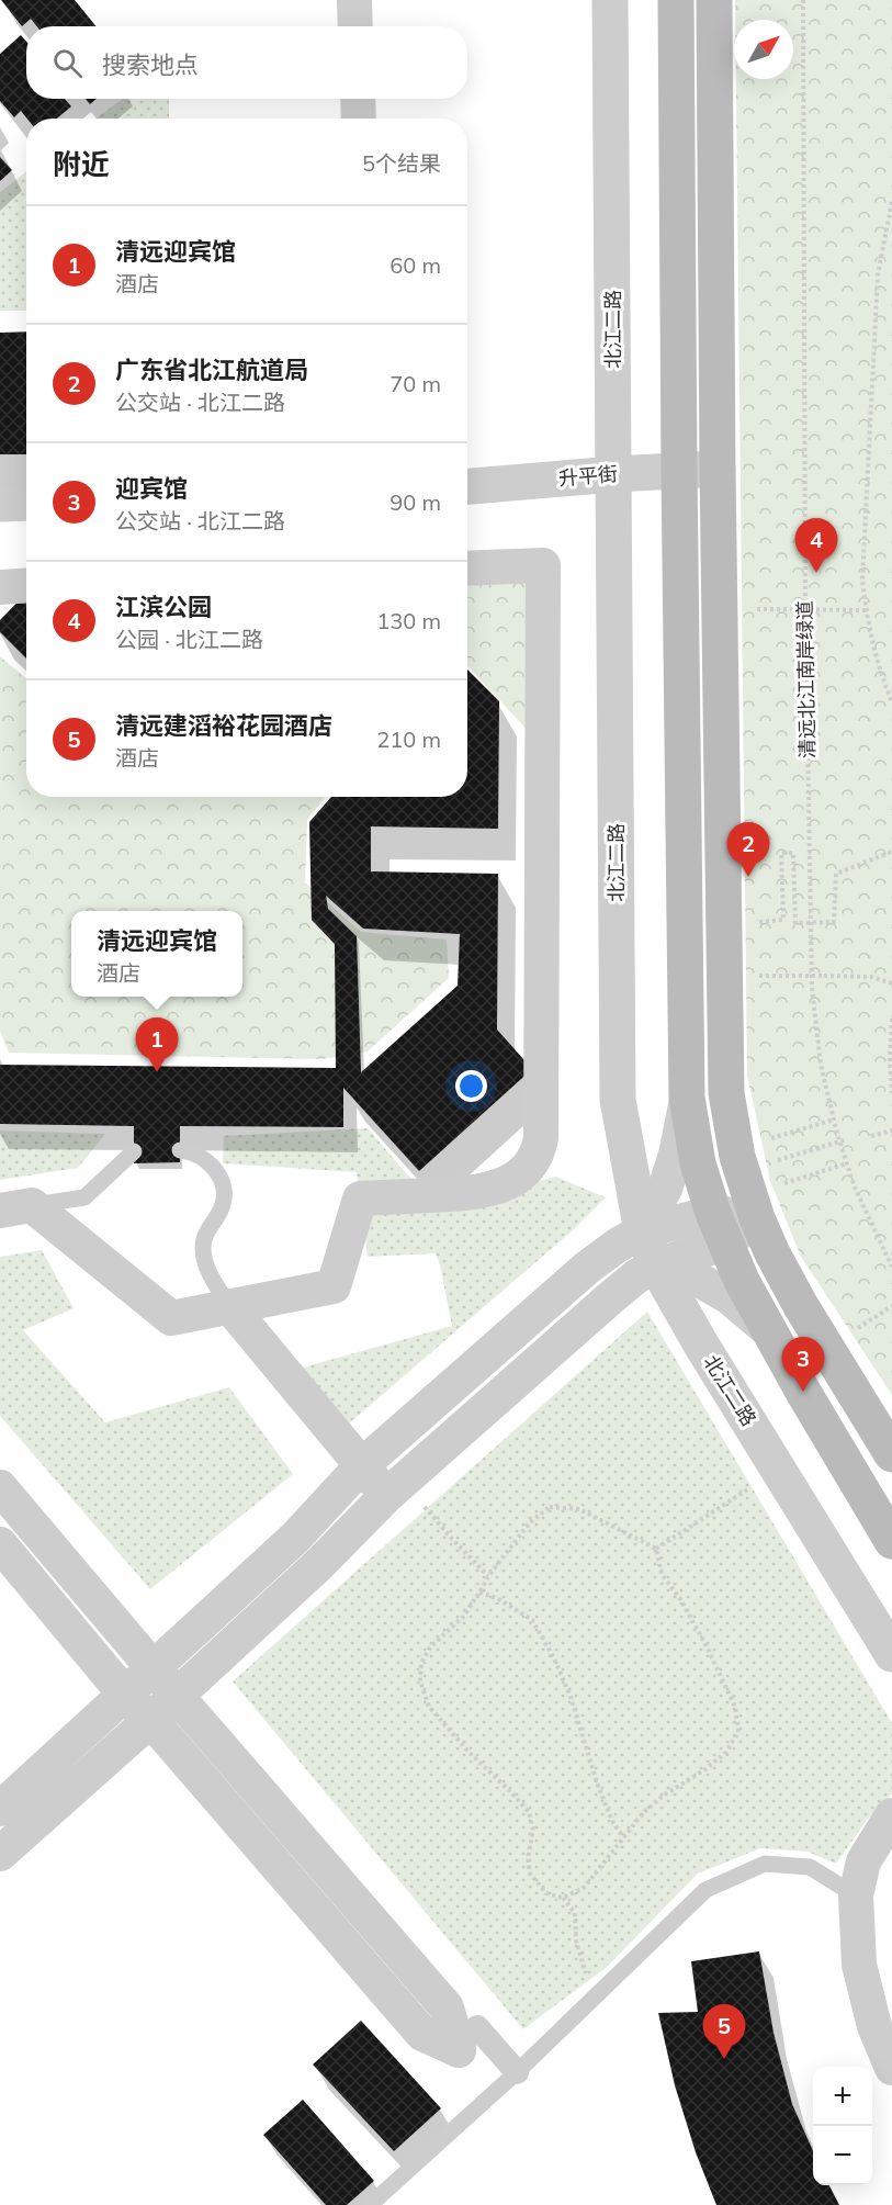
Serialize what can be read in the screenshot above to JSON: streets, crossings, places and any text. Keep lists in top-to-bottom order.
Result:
{
  "streets": {
    "street": ["北江二路", "升平街"],
    "path": ["清远北江南岸绿道"]
  },
  "crossings": [
    ["北江二路", "升平街"]
  ],
  "north": "top right",
  "page": {
    "search": "搜索地点",
    "heading": ["附近", "5个结果"],
    "list": [
      {
        "mark": "1",
        "name": "清远迎宾馆",
        "note": "酒店",
        "value": "60 m"
      },
      {
        "mark": "2",
        "name": "广东省北江航道局",
        "note": "公交站 · 北江二路",
        "value": "70 m"
      },
      {
        "mark": "3",
        "name": "迎宾馆",
        "note": "公交站 · 北江二路",
        "value": "90 m"
      },
      {
        "mark": "4",
        "name": "江滨公园",
        "note": "公园 · 北江二路",
        "value": "130 m"
      },
      {
        "mark": "5",
        "name": "清远建滔裕花园酒店",
        "note": "酒店",
        "value": "210 m"
      }
    ],
    "pins": [
      "4",
      "2",
      "1",
      "3",
      "5"
    ],
    "popup": ["清远迎宾馆", "酒店"],
    "map_buttons": ["+", "−"]
  }
}
